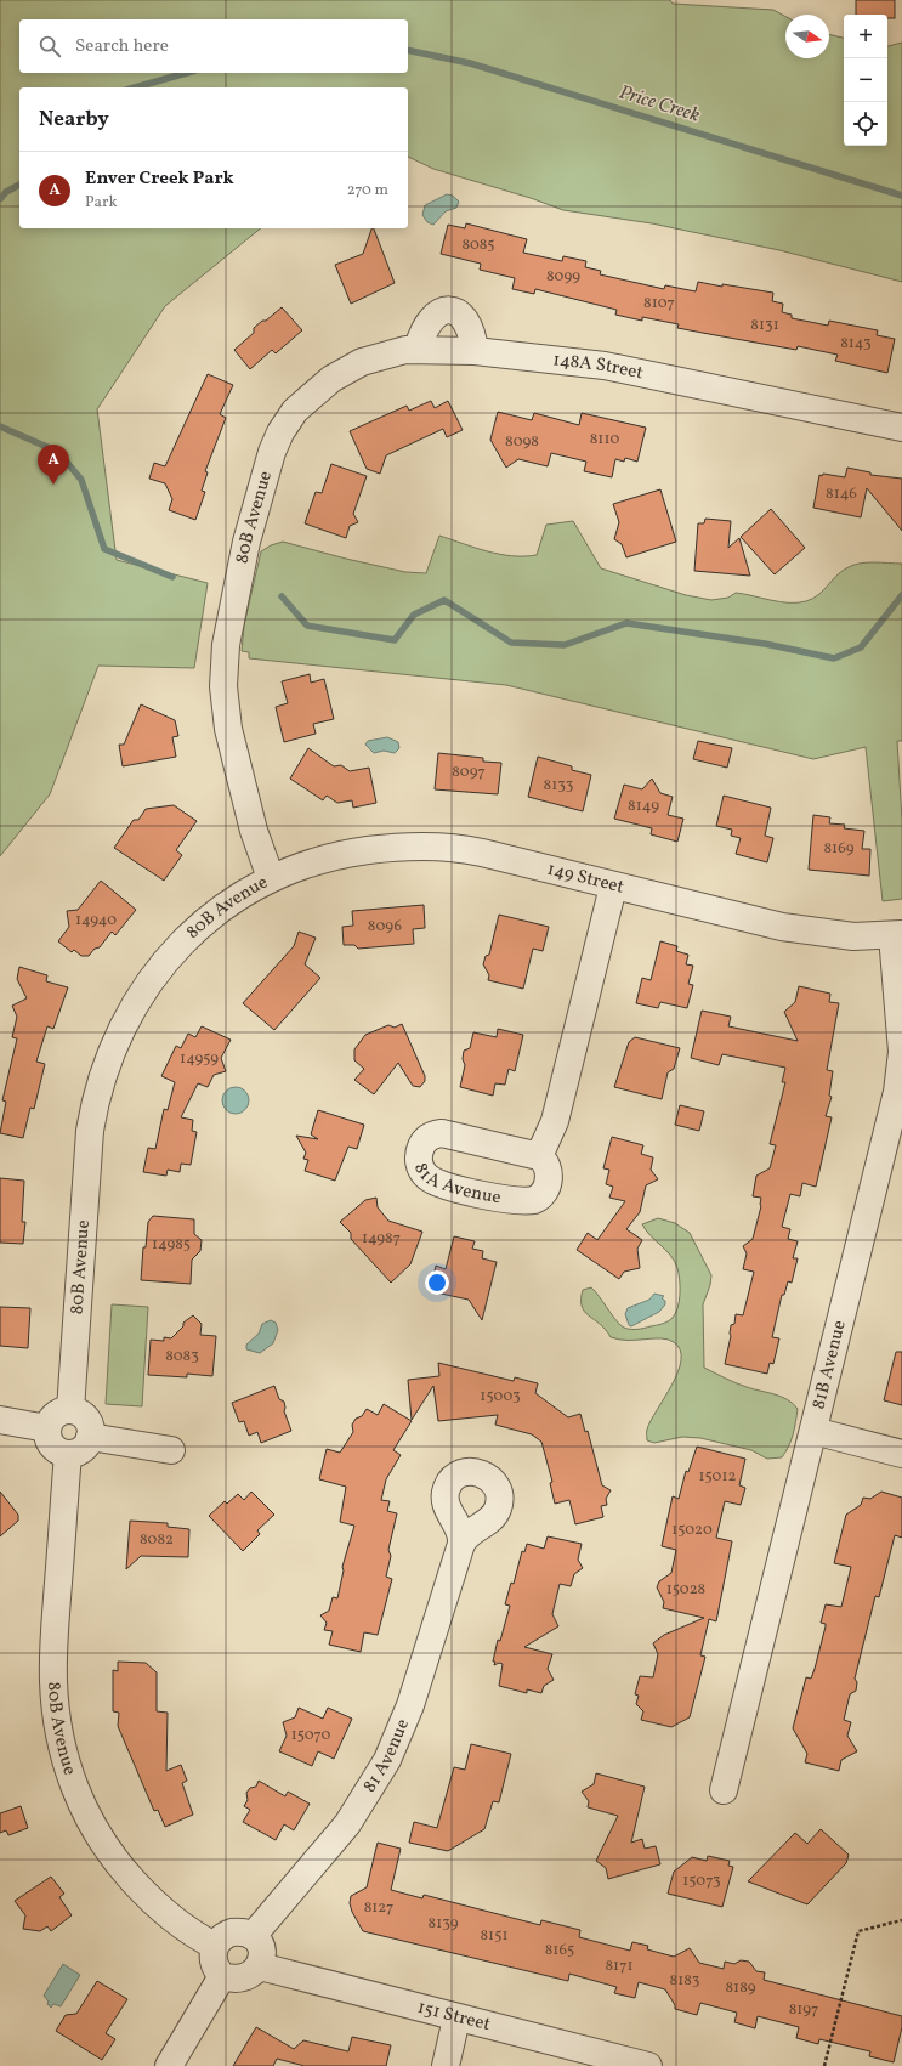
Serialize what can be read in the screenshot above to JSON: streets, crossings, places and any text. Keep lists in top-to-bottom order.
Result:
{
  "streets": {
    "street": [
      "148A Street",
      "80B Avenue",
      "149 Street",
      "81B Avenue",
      "81 Avenue",
      "151 Street"
    ]
  },
  "crossings": [
    ["148A Street", "80B Avenue"],
    ["80B Avenue", "149 Street"],
    ["80B Avenue", "81 Avenue"],
    ["80B Avenue", "151 Street"],
    ["149 Street", "81B Avenue"],
    ["81 Avenue", "151 Street"]
  ],
  "water": ["Price Creek"],
  "house_numbers": [
    "8085",
    "8099",
    "8107",
    "8131",
    "8143",
    "8110",
    "8098",
    "8146",
    "8097",
    "8133",
    "8149",
    "8169",
    "14940",
    "8096",
    "14959",
    "14987",
    "14985",
    "8083",
    "15003",
    "15012",
    "15020",
    "8082",
    "15028",
    "15070",
    "15073",
    "8127",
    "8139",
    "8151",
    "8165",
    "8171",
    "8183",
    "8189",
    "8197"
  ],
  "north": "right",
  "page": {
    "map_buttons": ["+", "−"],
    "search": "Search here",
    "heading": "Nearby",
    "list": [
      {
        "mark": "A",
        "name": "Enver Creek Park",
        "note": "Park",
        "value": "270 m"
      }
    ],
    "pins": "A"
  }
}
